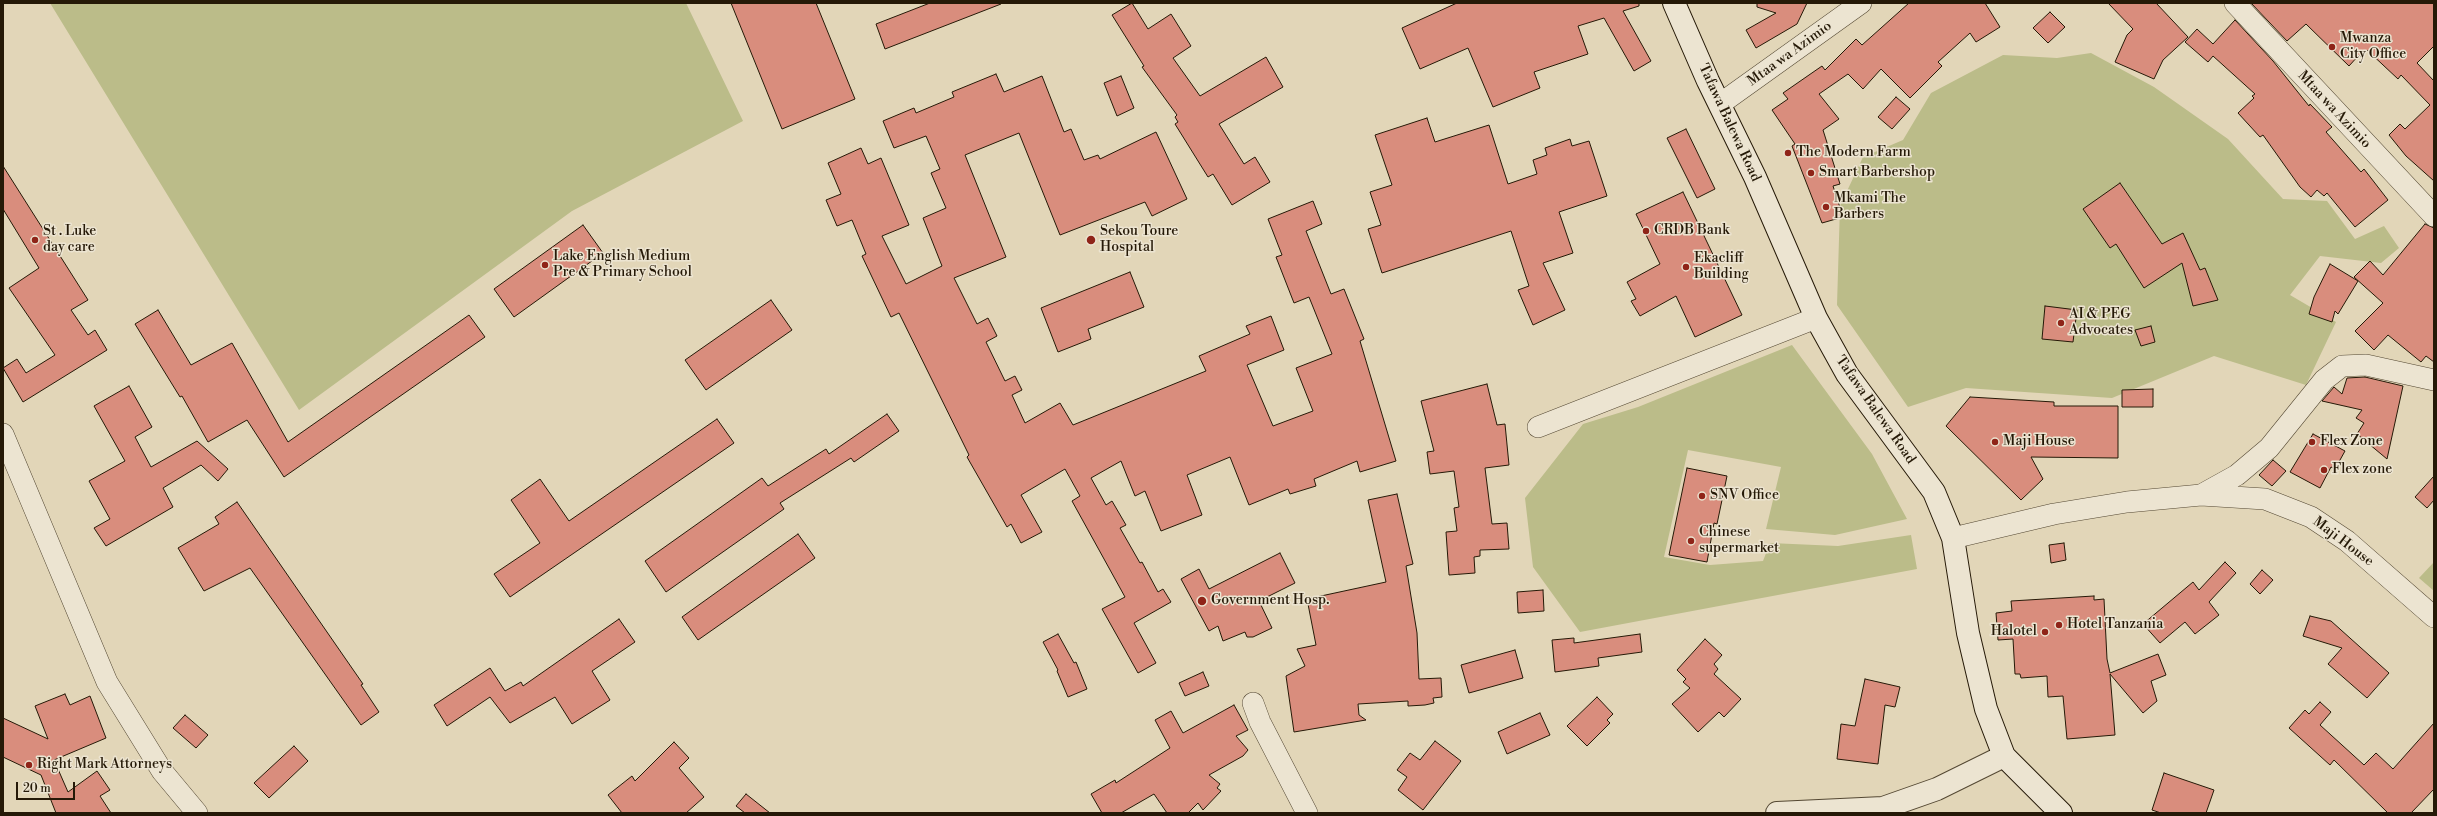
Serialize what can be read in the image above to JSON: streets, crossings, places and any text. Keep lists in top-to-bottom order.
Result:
{
  "streets": {
    "main road": ["Tafawa Balewa Road"],
    "street": ["Mtaa wa Azimio", "Maji House"]
  },
  "crossings": [
    ["Mtaa wa Azimio", "Tafawa Balewa Road"],
    ["Tafawa Balewa Road", "Maji House"]
  ],
  "places": [
    "Mwanza City Office",
    "The Modern Farm",
    "Smart Barbershop",
    "Mkami The Barbers",
    "CRDB Bank",
    "St . Luke day care",
    "Sekou Toure Hospital",
    "Lake English Medium Pre & Primary School",
    "Ekacliff Building",
    "AI & PEG Advocates",
    "Maji House",
    "Flex Zone",
    "Flex zone",
    "SNV Office",
    "Chinese supermarket",
    "Government Hosp.",
    "Hotel Tanzania",
    "Halotel",
    "Right Mark Attorneys"
  ],
  "scale_bar": "20 m"
}
